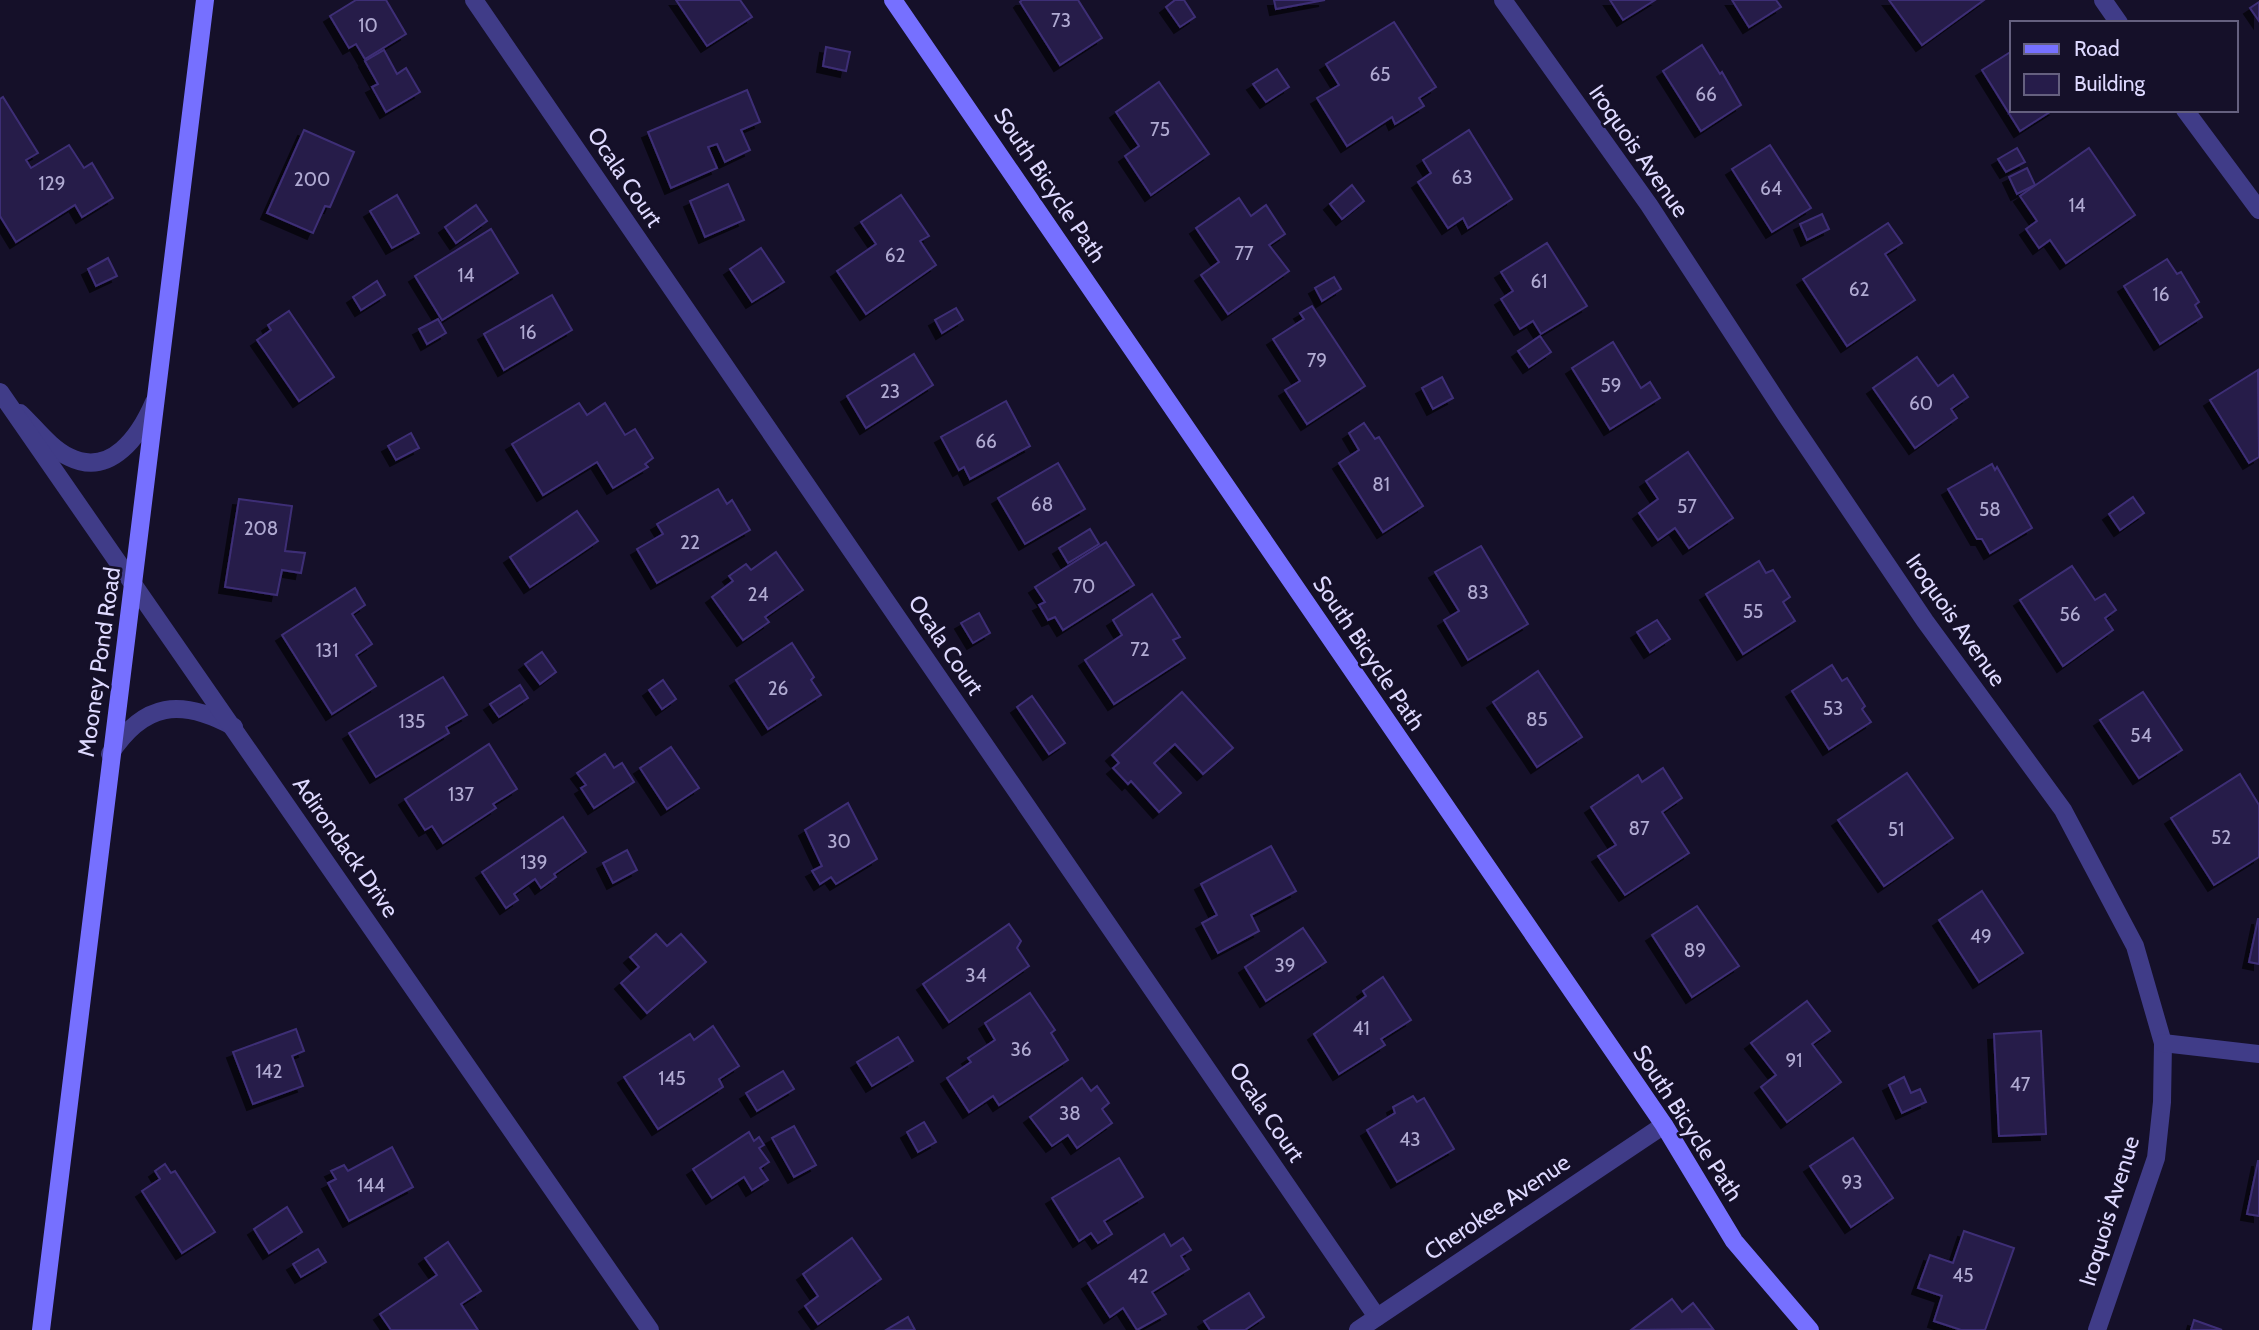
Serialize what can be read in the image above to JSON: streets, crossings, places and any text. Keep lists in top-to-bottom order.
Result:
{
  "streets": {
    "street": [
      "Iroquois Avenue",
      "Ocala Court",
      "South Bicycle Path",
      "Mooney Pond Road",
      "Adirondack Drive",
      "Cherokee Avenue"
    ]
  },
  "crossings": [
    ["Ocala Court", "Cherokee Avenue"],
    ["South Bicycle Path", "Cherokee Avenue"],
    ["Mooney Pond Road", "Adirondack Drive"]
  ],
  "house_numbers": [
    "73",
    "10",
    "65",
    "66",
    "75",
    "63",
    "200",
    "129",
    "64",
    "14",
    "77",
    "62",
    "14",
    "61",
    "62",
    "16",
    "16",
    "79",
    "59",
    "23",
    "60",
    "66",
    "81",
    "68",
    "57",
    "58",
    "208",
    "22",
    "70",
    "83",
    "24",
    "55",
    "56",
    "72",
    "131",
    "26",
    "53",
    "85",
    "135",
    "54",
    "137",
    "87",
    "51",
    "52",
    "30",
    "139",
    "49",
    "89",
    "39",
    "34",
    "41",
    "36",
    "91",
    "142",
    "145",
    "47",
    "38",
    "43",
    "93",
    "144",
    "45",
    "42"
  ],
  "legend": ["Road", "Building"]
}
